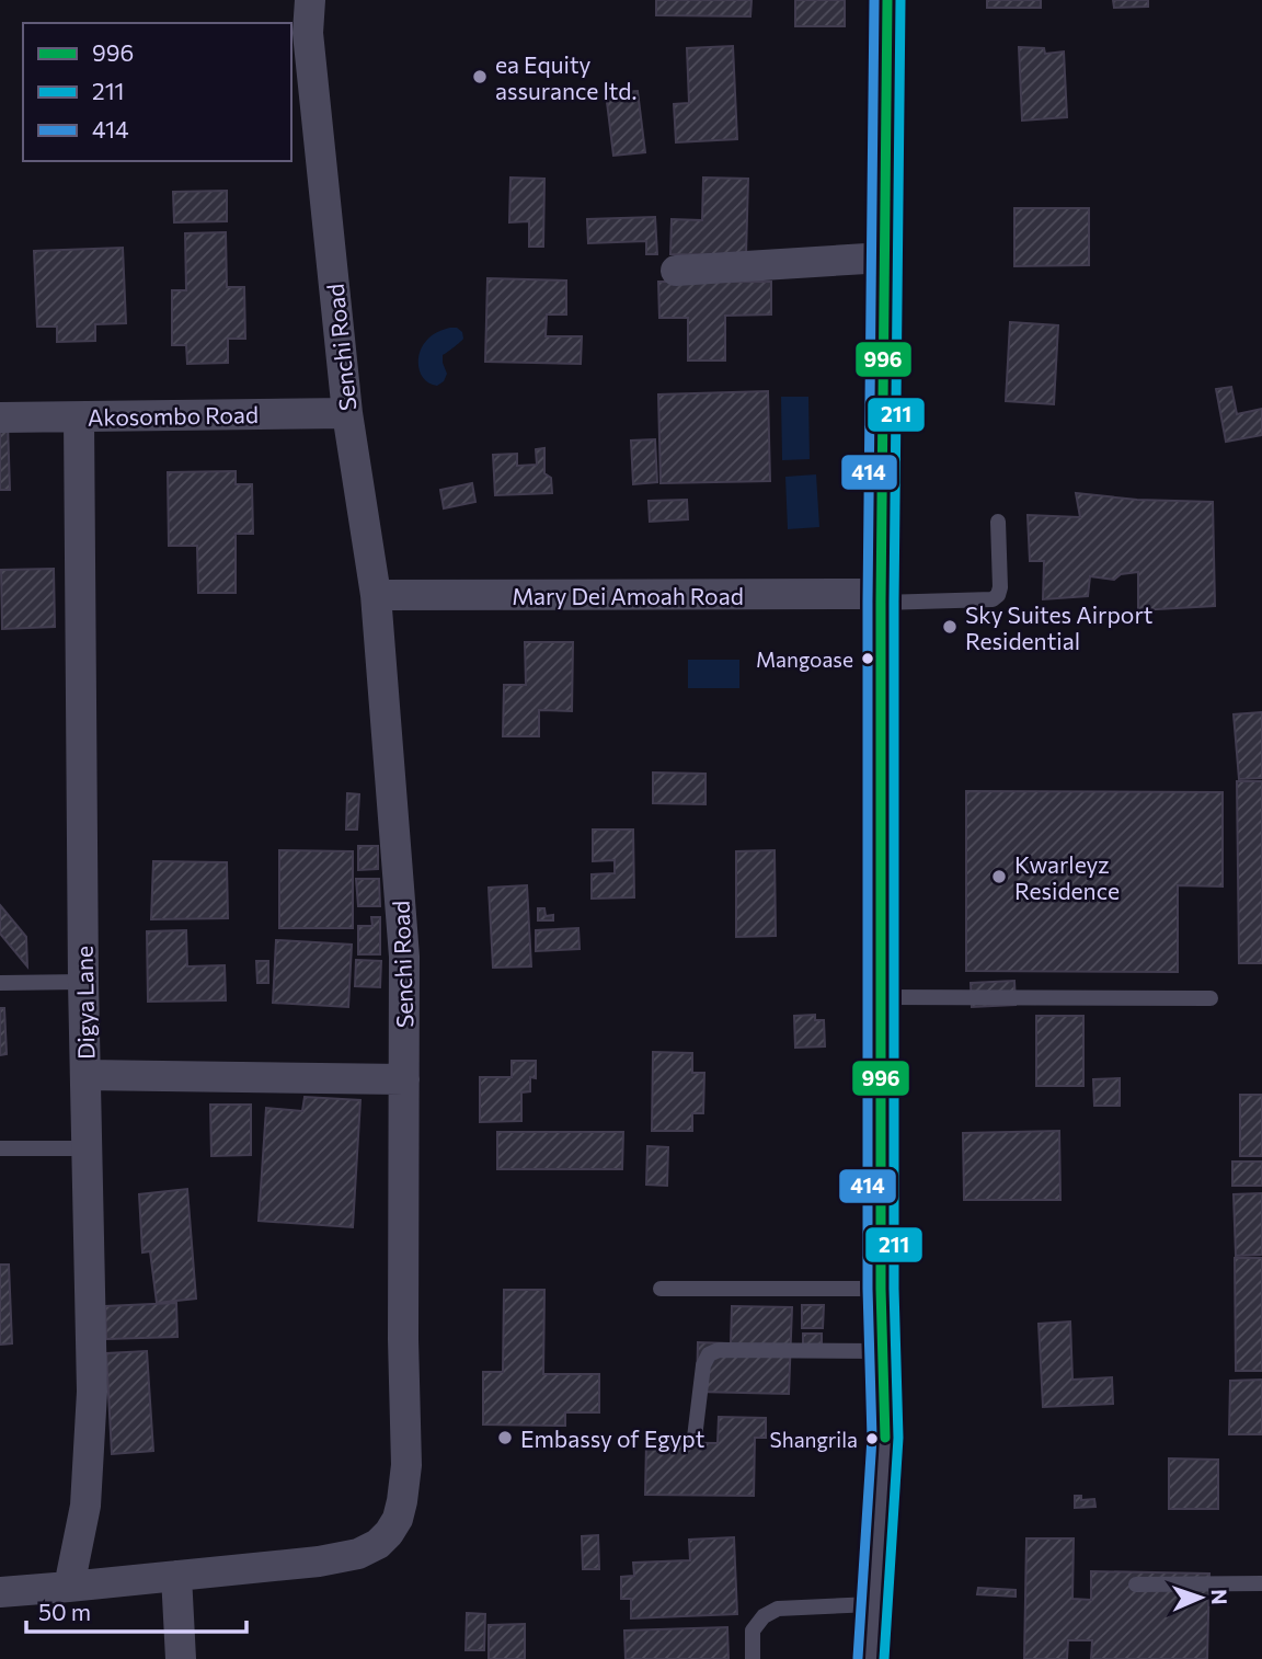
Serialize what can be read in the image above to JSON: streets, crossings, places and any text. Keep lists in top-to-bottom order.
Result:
{
  "streets": {
    "street": [
      "Senchi Road",
      "Akosombo Road",
      "Mary Dei Amoah Road",
      "Digya Lane"
    ]
  },
  "crossings": [
    ["Senchi Road", "Akosombo Road"],
    ["Senchi Road", "Mary Dei Amoah Road"],
    ["Senchi Road", "Digya Lane"],
    ["Akosombo Road", "Digya Lane"]
  ],
  "places": [
    "ea Equity assurance ltd.",
    "Sky Suites Airport Residential",
    "Mangoase",
    "Kwarleyz Residence",
    "Embassy of Egypt",
    "Shangrila"
  ],
  "lines": ["transit line 996", "transit line 211", "transit line 414"],
  "legend": ["996", "211", "414"],
  "scale_bar": "50 m",
  "north": "right"
}
